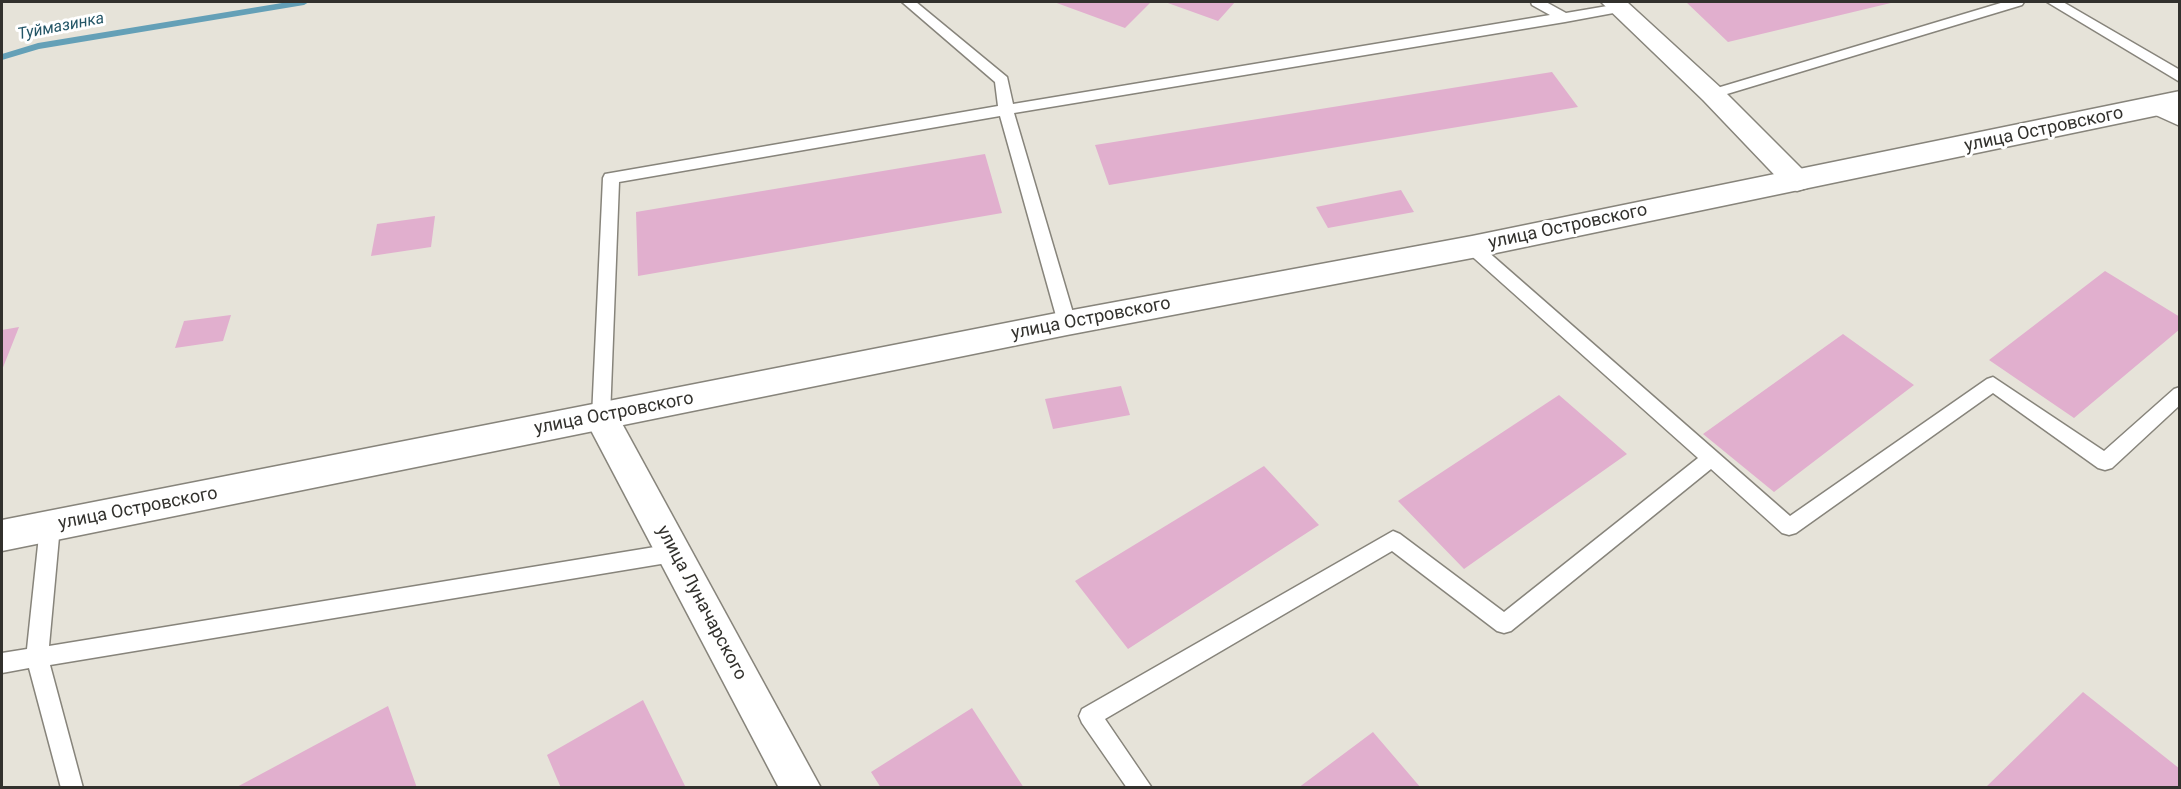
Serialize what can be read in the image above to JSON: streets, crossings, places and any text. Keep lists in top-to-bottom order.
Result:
{
  "streets": {
    "main road": ["улица Островского", "улица Луначарского"]
  },
  "crossings": [
    ["улица Островского", "улица Луначарского"]
  ],
  "water": ["Туймазинка"]
}
